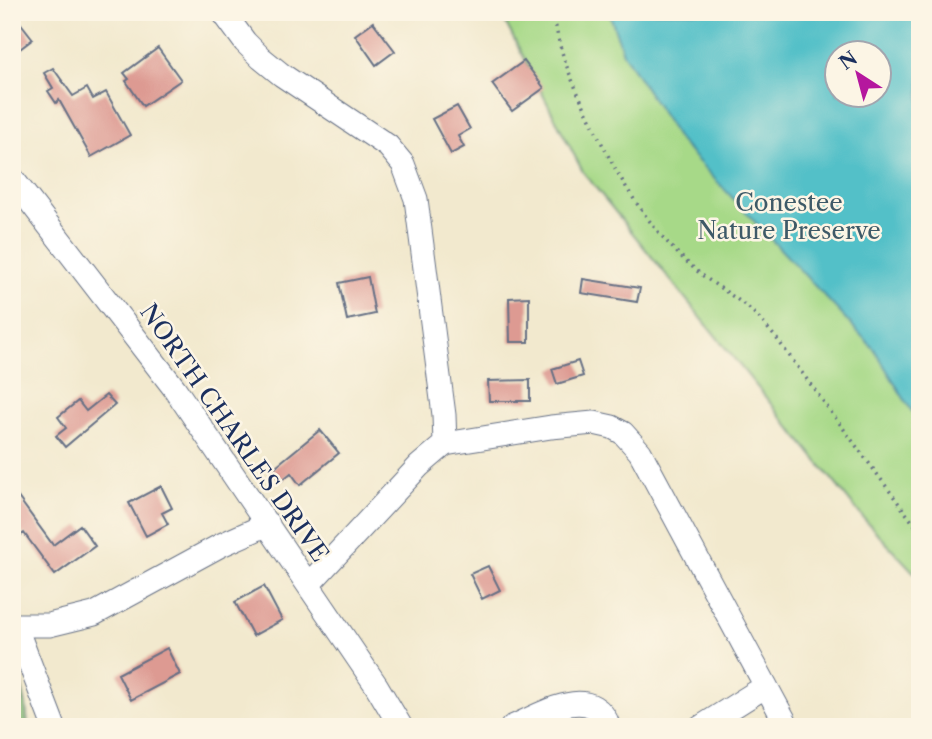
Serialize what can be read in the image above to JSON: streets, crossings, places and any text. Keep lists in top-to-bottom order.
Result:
{
  "streets": {
    "street": ["NORTH CHARLES DRIVE"]
  },
  "parks": ["Conestee Nature Preserve"],
  "north": "top left"
}
